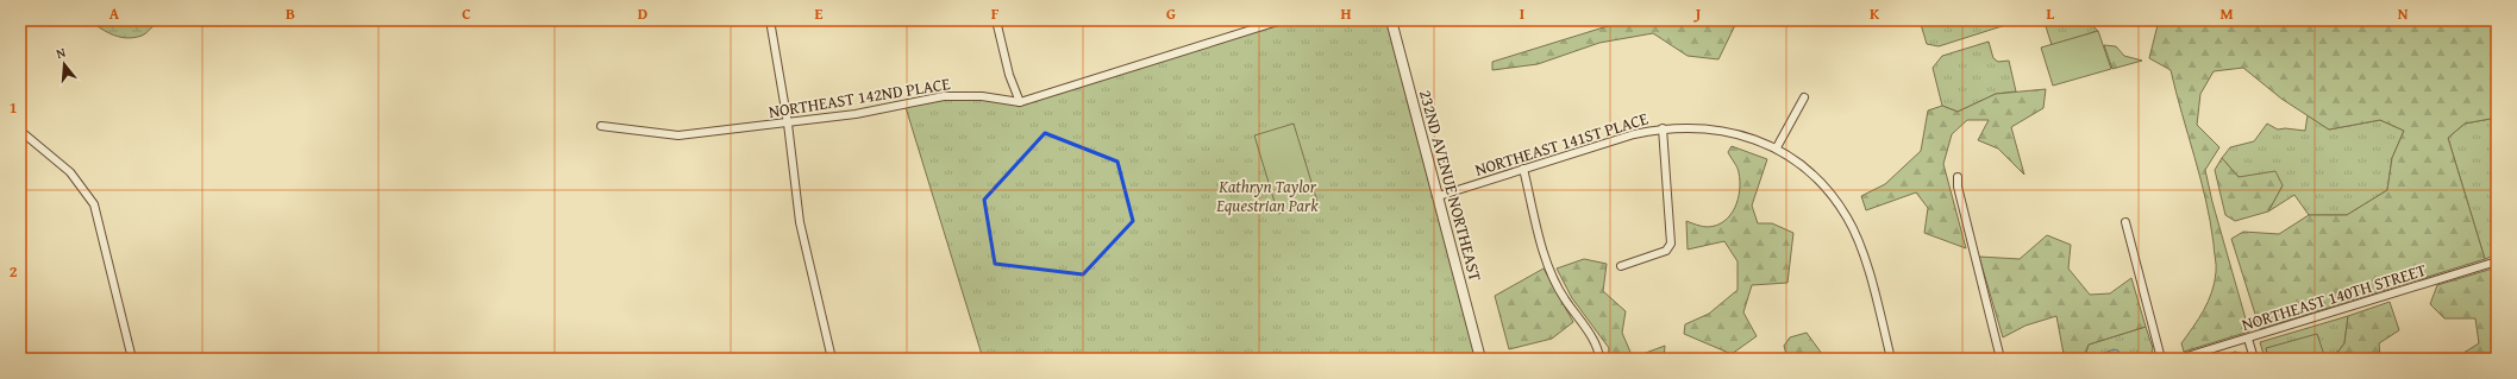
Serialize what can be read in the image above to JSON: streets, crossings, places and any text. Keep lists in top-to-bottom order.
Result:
{
  "streets": {
    "street": [
      "NORTHEAST 142ND PLACE",
      "NORTHEAST 141ST PLACE",
      "232ND AVENUE NORTHEAST",
      "NORTHEAST 140TH STREET"
    ]
  },
  "crossings": [
    ["NORTHEAST 141ST PLACE", "232ND AVENUE NORTHEAST"]
  ],
  "parks": ["Kathryn Taylor Equestrian Park"],
  "north": "top",
  "grid": {
    "columns": [
      "A",
      "B",
      "C",
      "D",
      "E",
      "F",
      "G",
      "H",
      "I",
      "J",
      "K",
      "L",
      "M",
      "N"
    ],
    "rows": ["1", "2"]
  }
}
